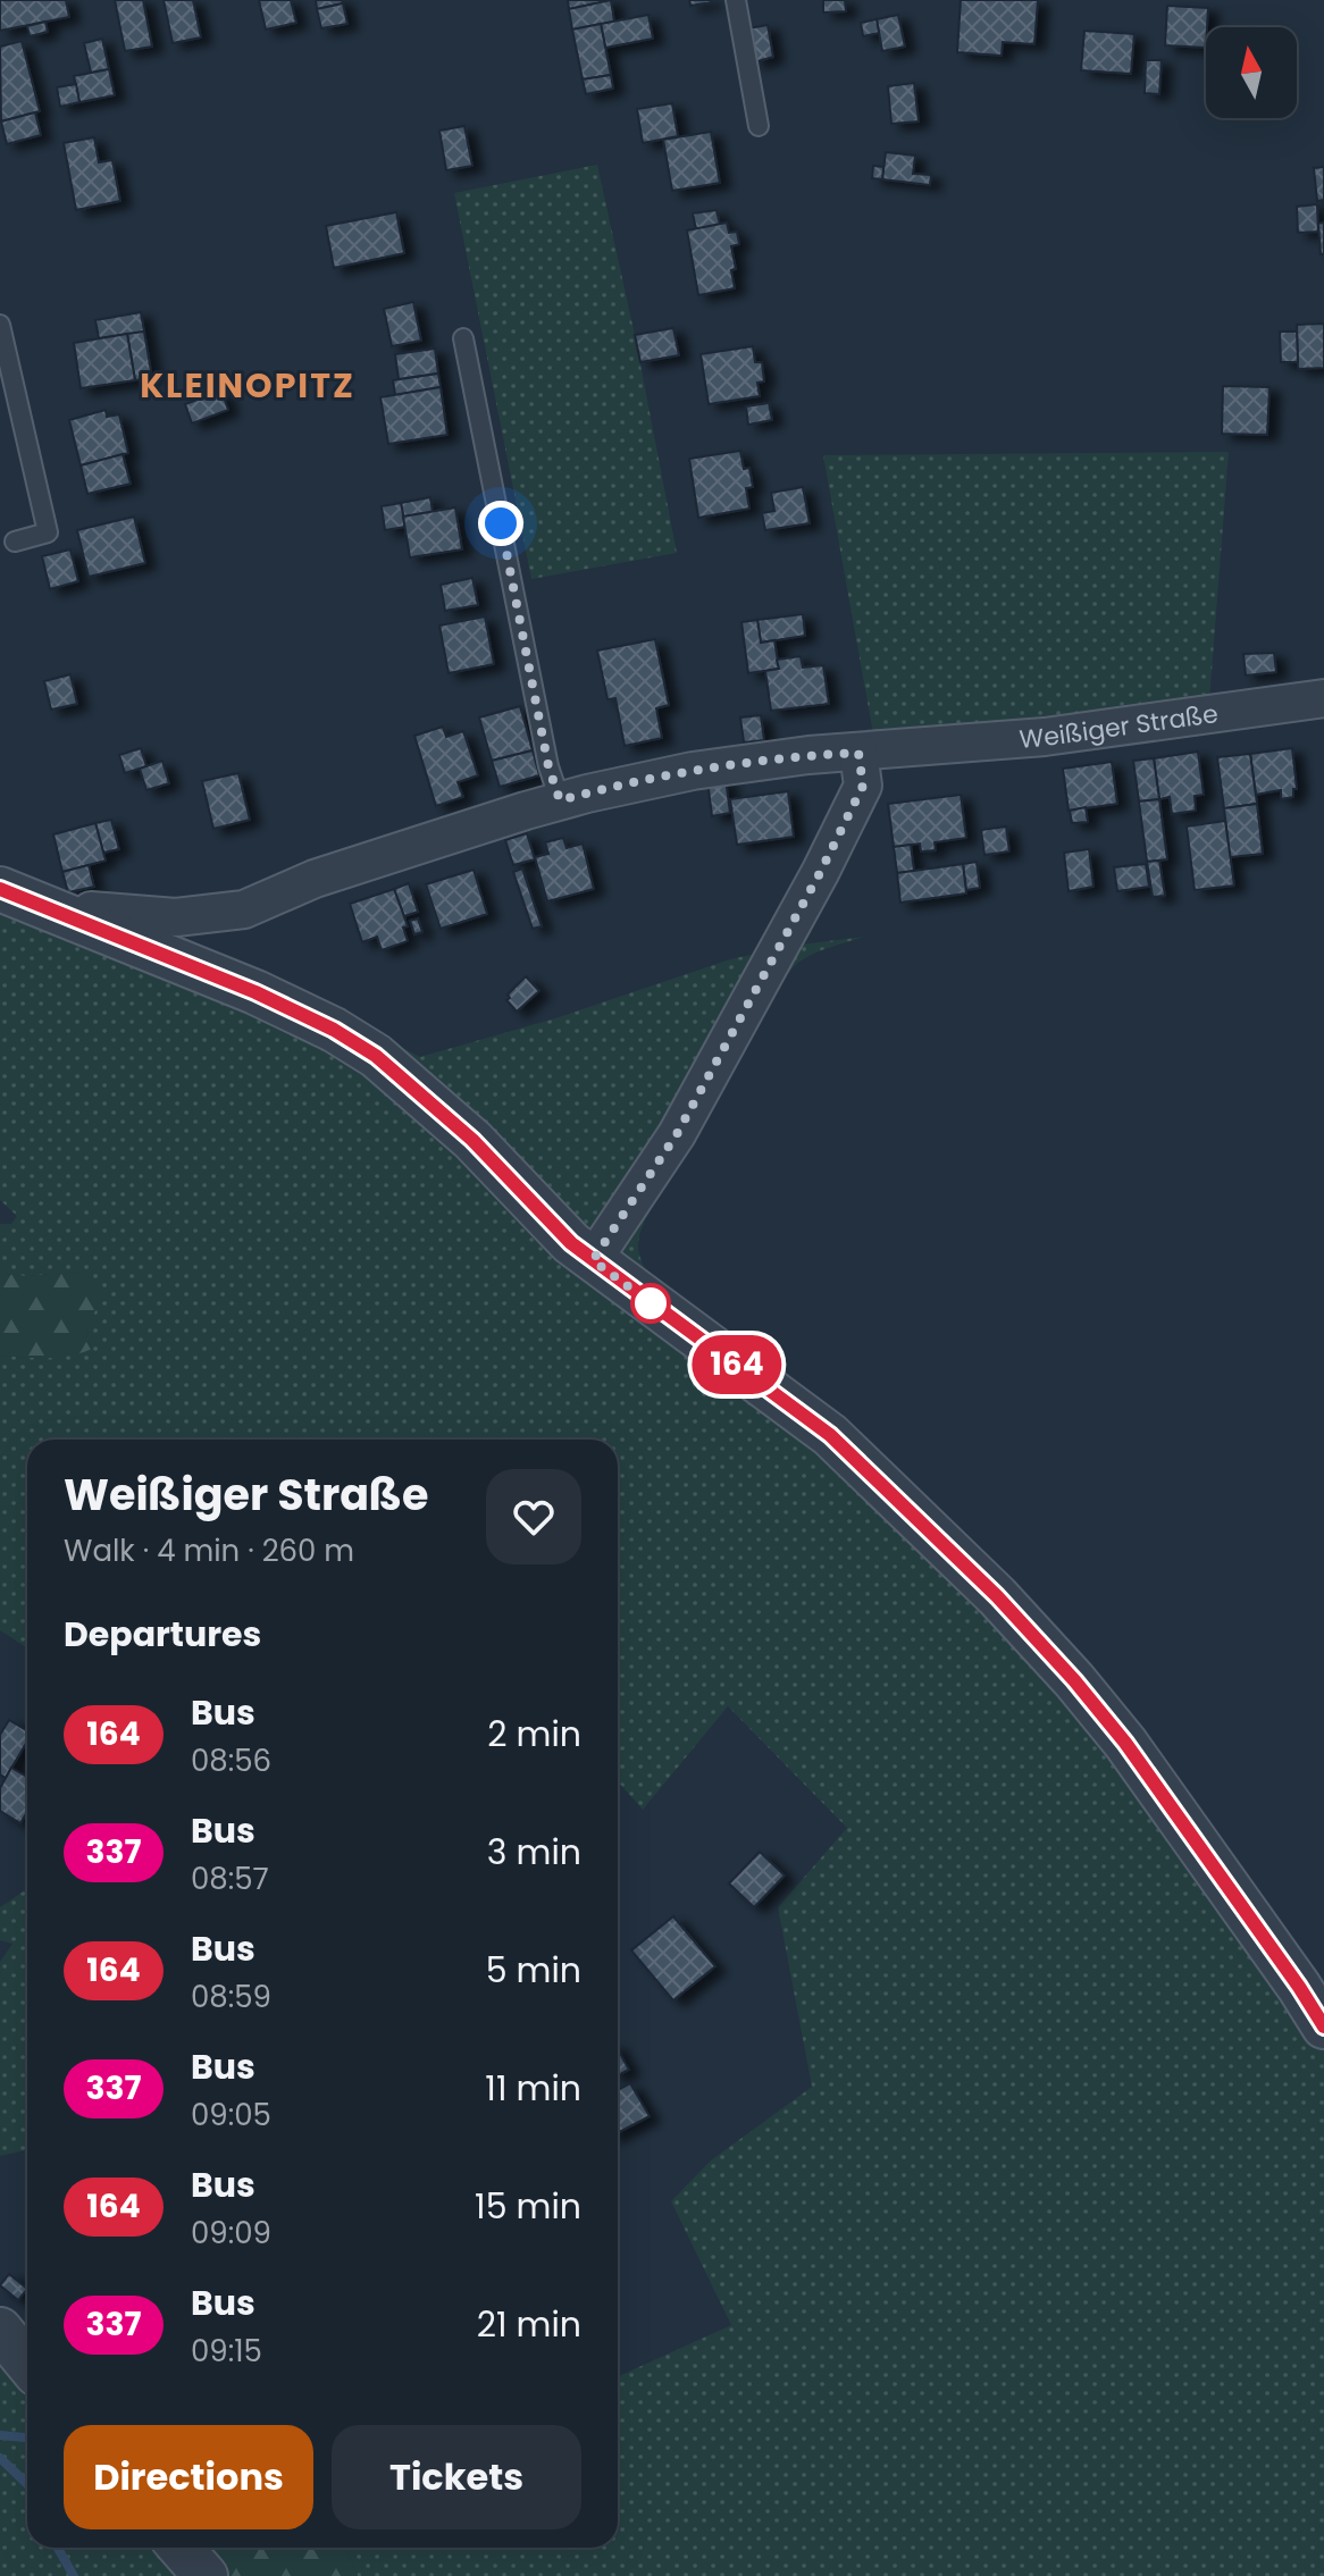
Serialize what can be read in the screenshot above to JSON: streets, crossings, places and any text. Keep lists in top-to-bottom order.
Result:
{
  "streets": {
    "street": ["Weißiger Straße"]
  },
  "districts": ["KLEINOPITZ"],
  "lines": ["bus line 164"],
  "north": "top",
  "page": {
    "on_map": "164",
    "heading": [
      ["Weißiger Straße", "Walk · 4 min · 260 m"],
      "Departures"
    ],
    "list": [
      {
        "mark": "164",
        "name": "Bus",
        "note": "08:56",
        "value": "2 min"
      },
      {
        "mark": "337",
        "name": "Bus",
        "note": "08:57",
        "value": "3 min"
      },
      {
        "mark": "164",
        "name": "Bus",
        "note": "08:59",
        "value": "5 min"
      },
      {
        "mark": "337",
        "name": "Bus",
        "note": "09:05",
        "value": "11 min"
      },
      {
        "mark": "164",
        "name": "Bus",
        "note": "09:09",
        "value": "15 min"
      },
      {
        "mark": "337",
        "name": "Bus",
        "note": "09:15",
        "value": "21 min"
      }
    ],
    "buttons": ["Directions", "Tickets"]
  }
}
